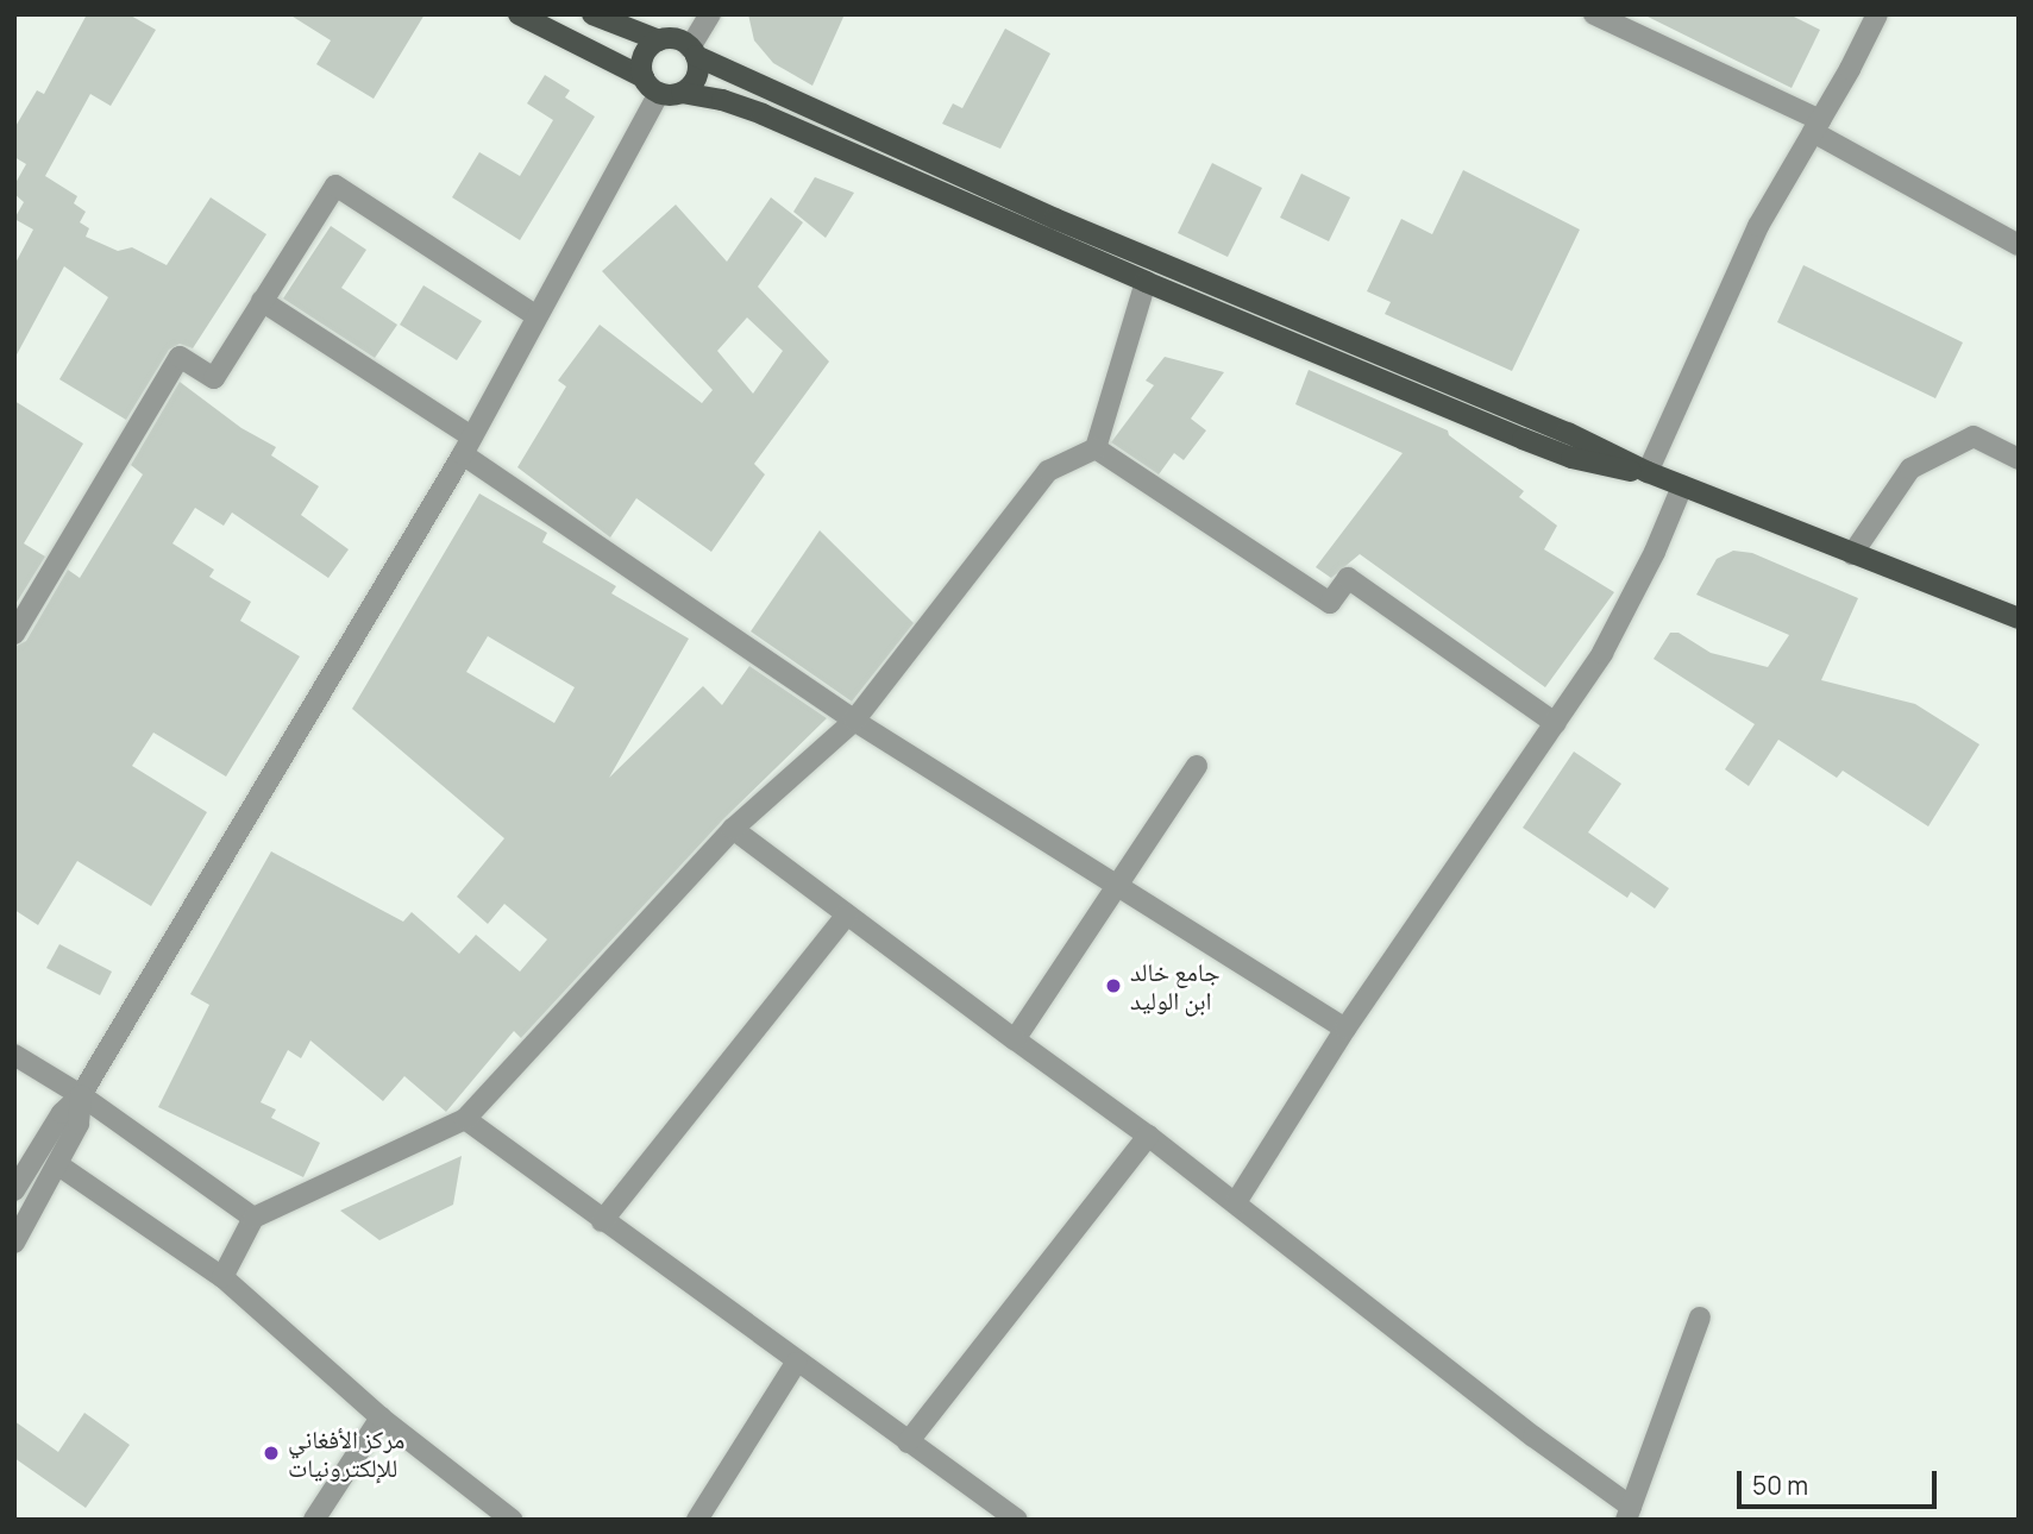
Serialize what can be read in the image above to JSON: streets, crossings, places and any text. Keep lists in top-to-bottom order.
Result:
{
  "places": ["جامع خالد ابن الوليد", "مركز الأفغاني للإلكترونيات"],
  "scale_bar": "50 m"
}
